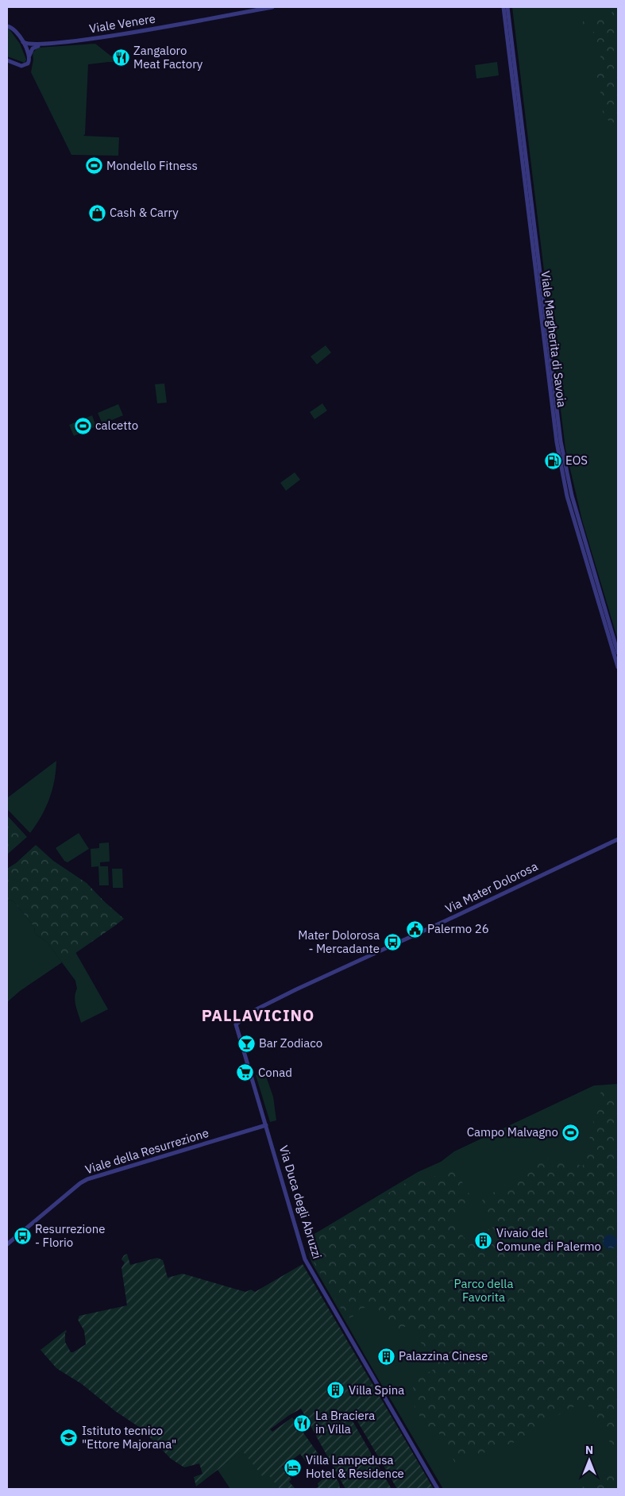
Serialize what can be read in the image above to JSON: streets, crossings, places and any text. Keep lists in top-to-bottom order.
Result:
{
  "streets": {
    "street": [
      "Viale Venere",
      "Viale Margherita di Savoia",
      "Via Mater Dolorosa",
      "Viale della Resurrezione",
      "Via Duca degli Abruzzi"
    ]
  },
  "crossings": [
    ["Via Mater Dolorosa", "Via Duca degli Abruzzi"],
    ["Viale della Resurrezione", "Via Duca degli Abruzzi"]
  ],
  "districts": ["PALLAVICINO"],
  "parks": ["Parco della Favorita"],
  "places": {
    "restaurant": ["Zangaloro Meat Factory", "La Braciera in Villa"],
    "sports": ["Mondello Fitness", "calcetto", "Campo Malvagno"],
    "shop": ["Cash & Carry"],
    "fuel station": ["EOS"],
    "public building": ["Palermo 26"],
    "bus stop": ["Mater Dolorosa - Mercadante", "Resurrezione - Florio"],
    "bar": ["Bar Zodiaco"],
    "supermarket": ["Conad"],
    "building": ["Vivaio del Comune di Palermo", "Palazzina Cinese", "Villa Spina"],
    "school or university": ["Istituto tecnico \"Ettore Majorana\""],
    "hotel": ["Villa Lampedusa Hotel & Residence"]
  },
  "north": "top"
}
